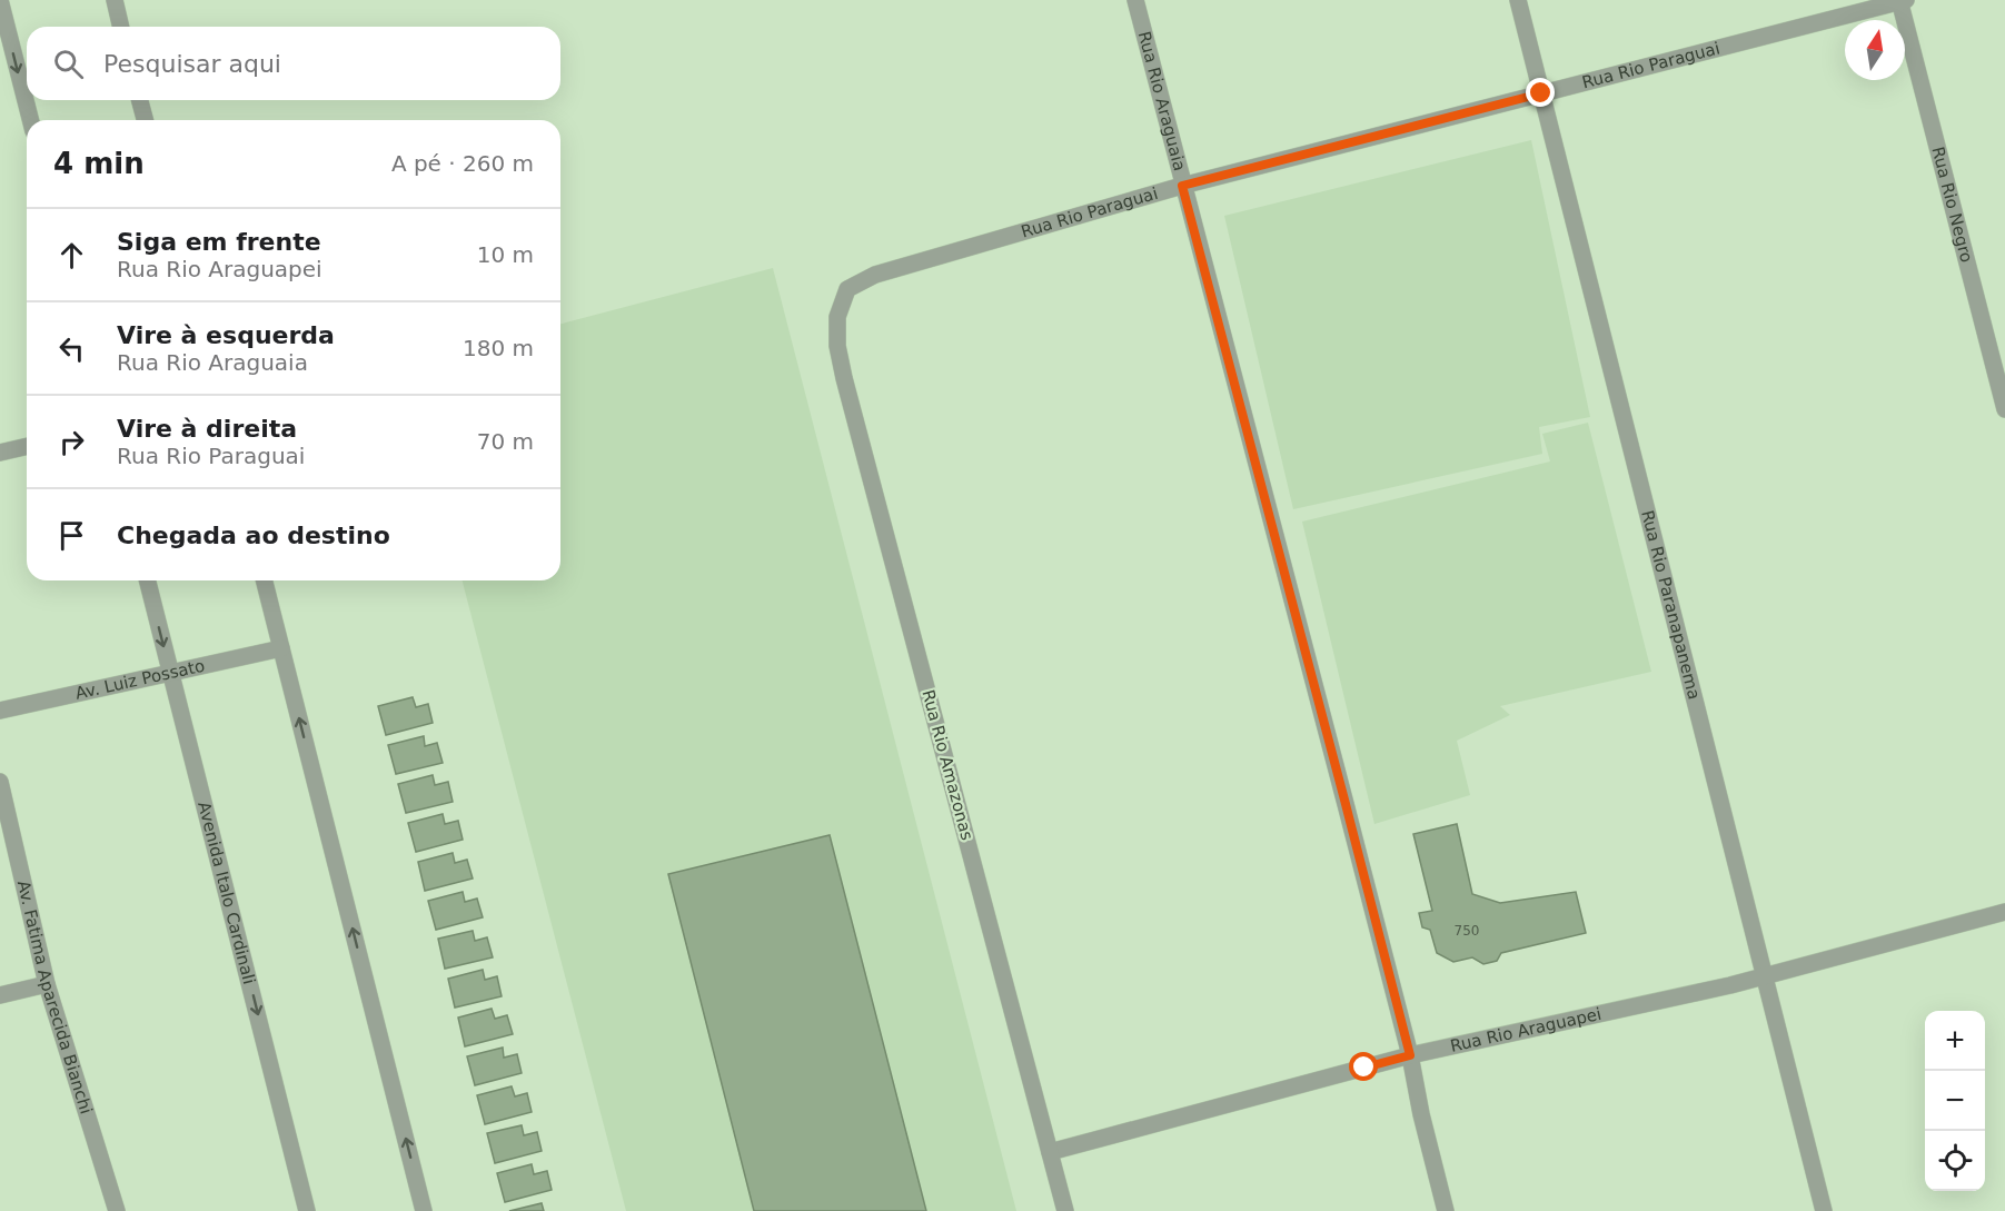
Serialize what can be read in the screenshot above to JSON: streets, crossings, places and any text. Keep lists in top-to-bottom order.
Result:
{
  "streets": {
    "street": [
      "Rua Rio Paraguai",
      "Rua Rio Araguaia",
      "Rua Rio Negro",
      "Rua Rio Paranapanema",
      "Av. Luiz Possato",
      "Rua Rio Amazonas",
      "Avenida Italo Cardinali",
      "Av. Fatima Aparecida Bianchi",
      "Rua Rio Araguapei"
    ]
  },
  "crossings": [
    ["Rua Rio Paraguai", "Rua Rio Araguaia"],
    ["Rua Rio Paraguai", "Rua Rio Negro"],
    ["Rua Rio Paraguai", "Rua Rio Paranapanema"],
    ["Rua Rio Paraguai", "Rua Rio Amazonas"],
    ["Rua Rio Araguaia", "Rua Rio Araguapei"],
    ["Rua Rio Paranapanema", "Rua Rio Araguapei"],
    ["Av. Luiz Possato", "Avenida Italo Cardinali"],
    ["Rua Rio Amazonas", "Rua Rio Araguapei"]
  ],
  "house_numbers": ["750"],
  "north": "top",
  "page": {
    "search": "Pesquisar aqui",
    "heading": ["4 min", "A pé · 260 m"],
    "list": [
      ["Siga em frente", "Rua Rio Araguapei", "10 m"],
      ["Vire à esquerda", "Rua Rio Araguaia", "180 m"],
      ["Vire à direita", "Rua Rio Paraguai", "70 m"],
      "Chegada ao destino"
    ],
    "map_buttons": ["+", "−"]
  }
}
